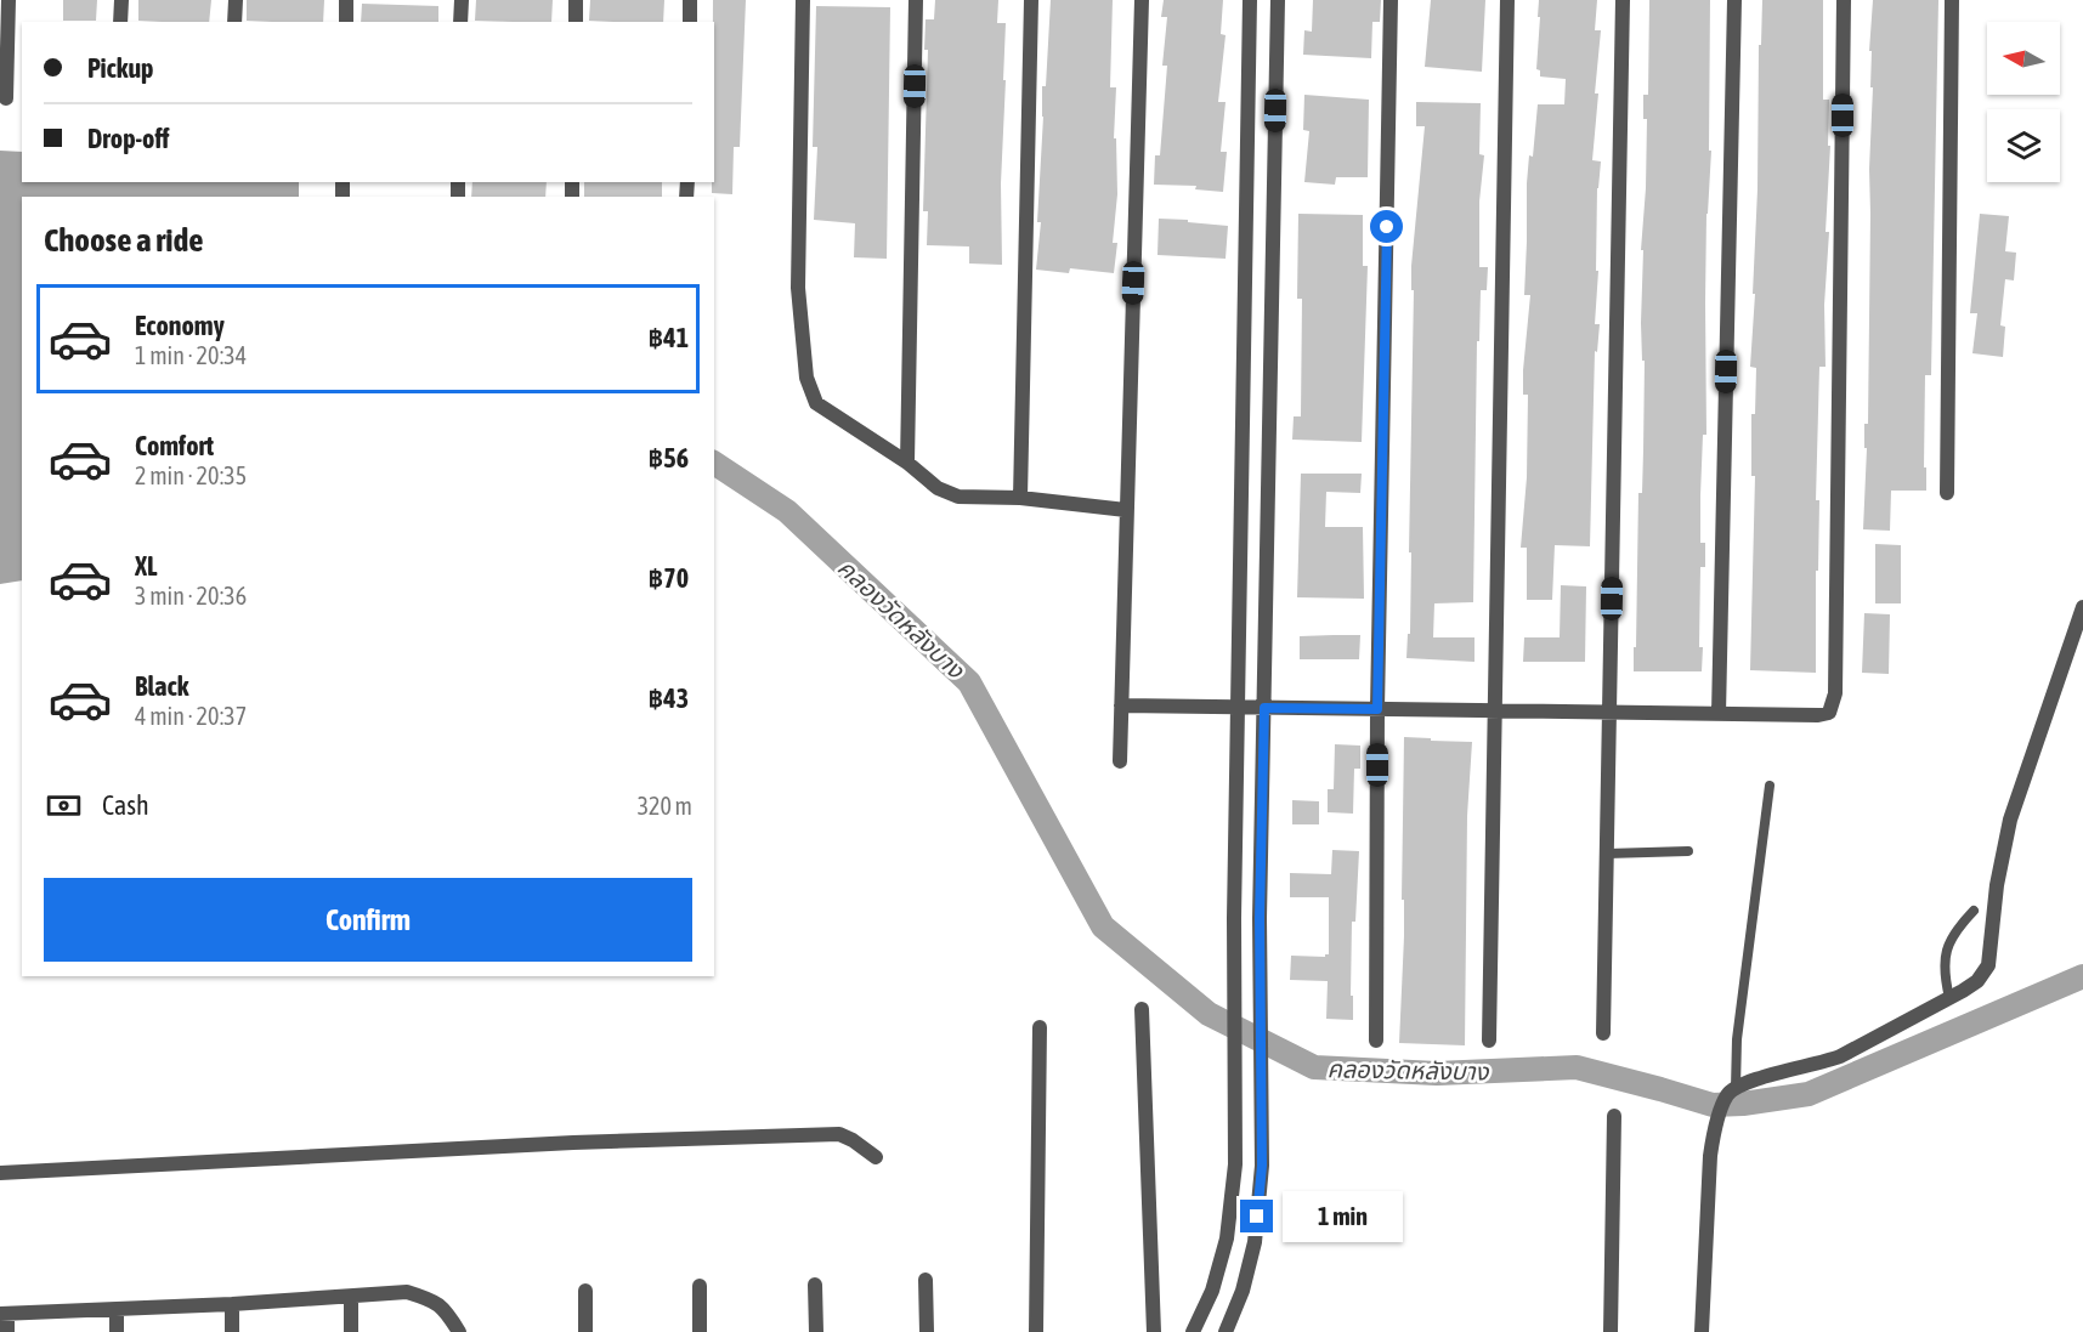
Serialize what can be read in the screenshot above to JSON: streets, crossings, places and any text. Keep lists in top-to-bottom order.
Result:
{
  "water": ["คลองวัดหลังบาง"],
  "north": "left",
  "page": {
    "banner": ["Pickup", "Drop-off"],
    "heading": "Choose a ride",
    "list": [
      {
        "name": "Economy",
        "note": "1 min · 20:34",
        "value": "฿41"
      },
      {
        "name": "Comfort",
        "note": "2 min · 20:35",
        "value": "฿56"
      },
      {
        "name": "XL",
        "note": "3 min · 20:36",
        "value": "฿70"
      },
      {
        "name": "Black",
        "note": "4 min · 20:37",
        "value": "฿43"
      }
    ],
    "pay": ["Cash", "320 m"],
    "buttons": "Confirm",
    "bubble": "1 min"
  }
}
